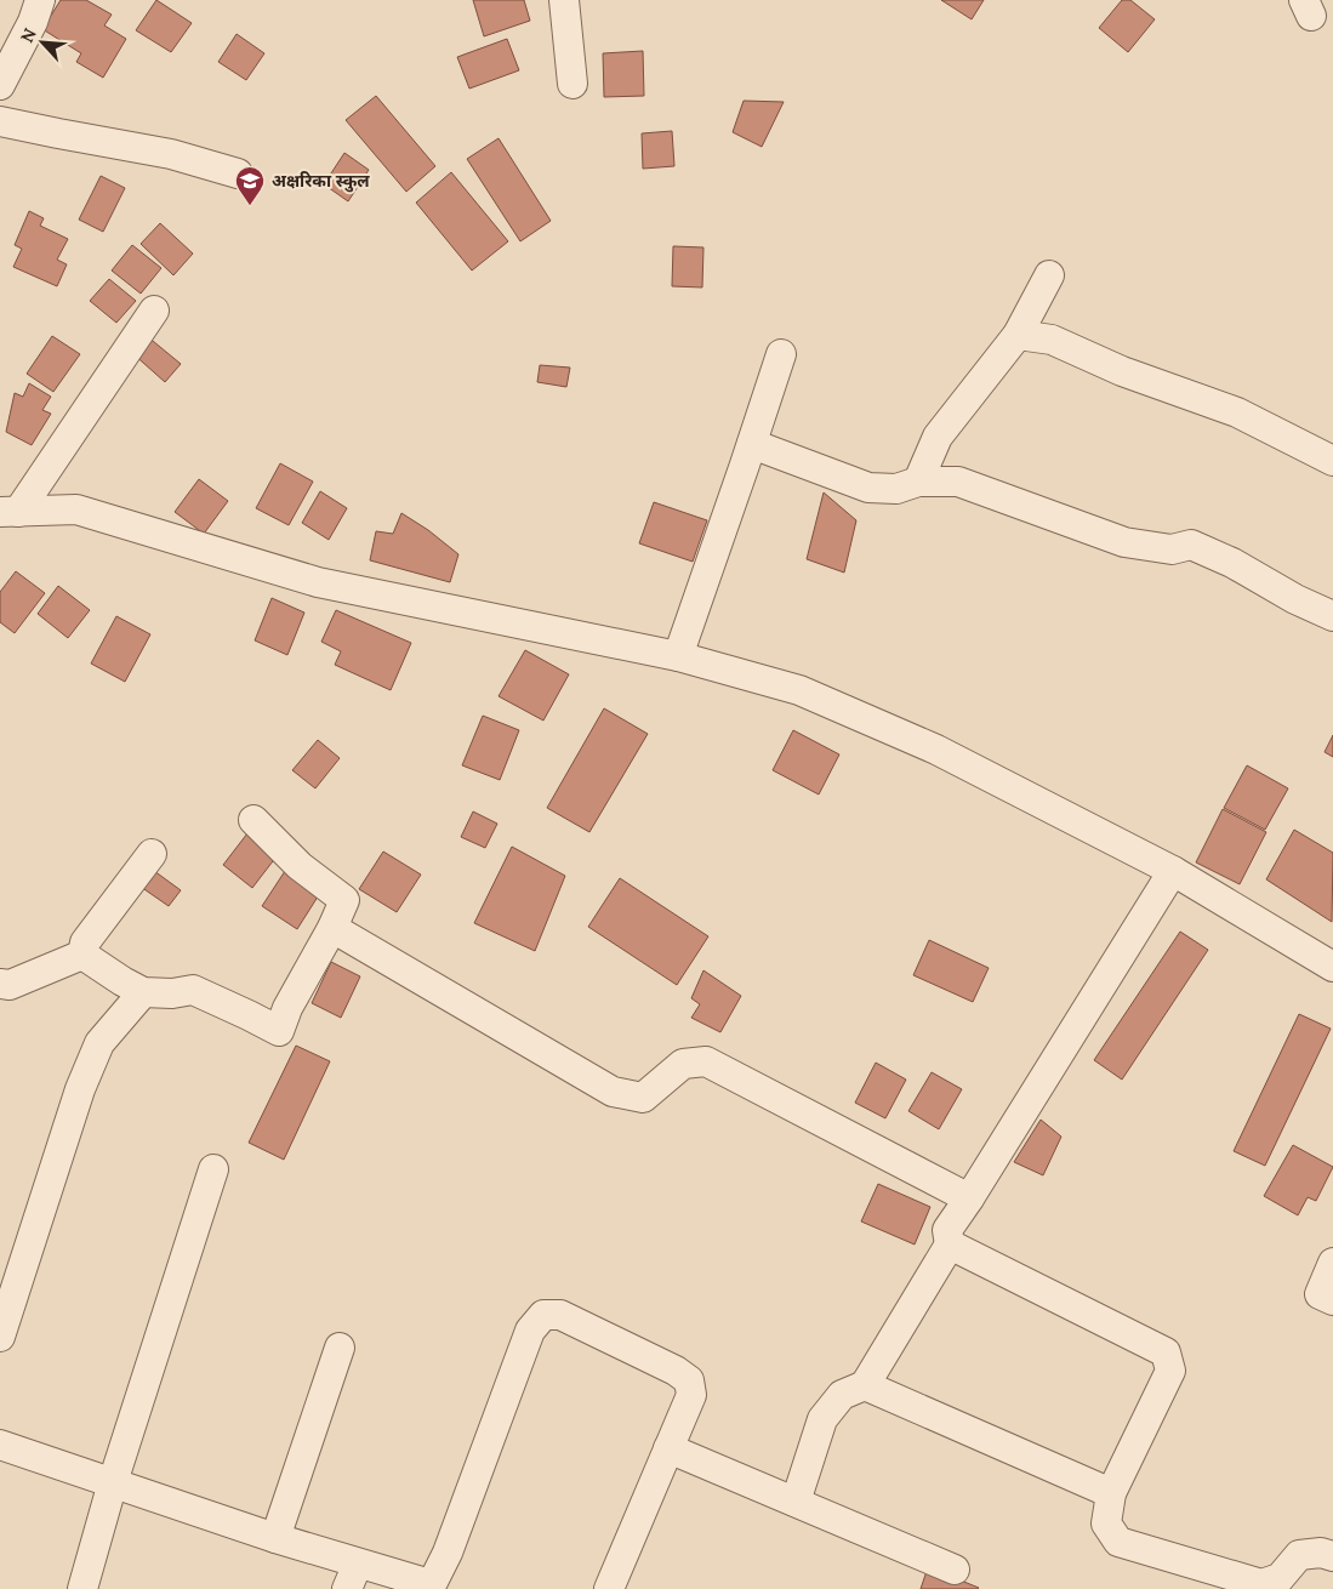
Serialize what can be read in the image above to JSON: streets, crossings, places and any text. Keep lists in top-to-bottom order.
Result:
{
  "places": {
    "school or university": ["अक्षरिका स्कुल"]
  },
  "north": "top left"
}
